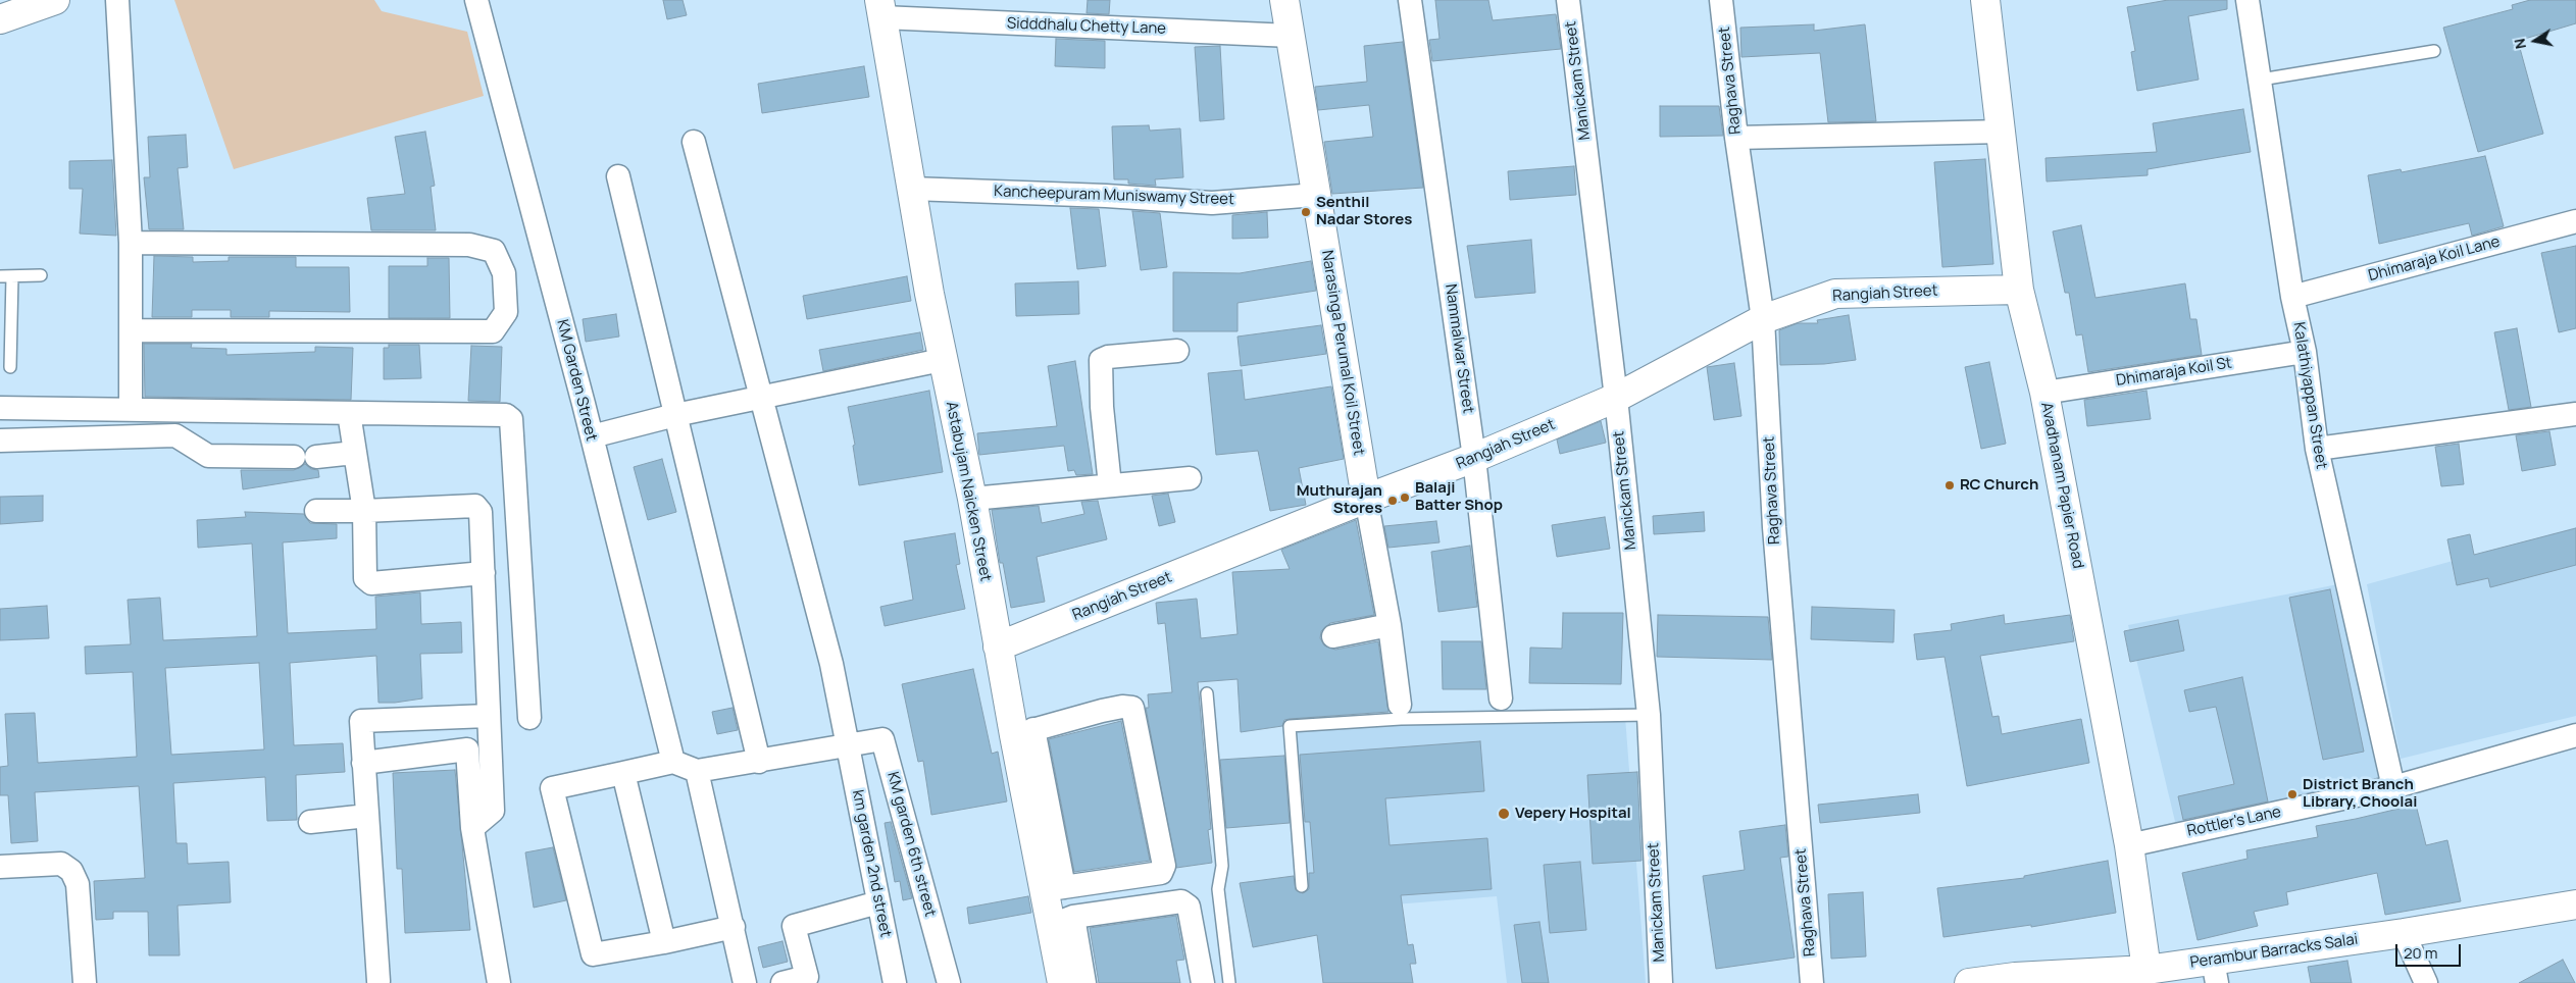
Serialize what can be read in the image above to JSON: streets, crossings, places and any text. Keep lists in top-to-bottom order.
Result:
{
  "streets": {
    "street": [
      "Sidddhalu Chetty Lane",
      "Manickam Street",
      "Raghava Street",
      "Kancheepuram Muniswamy Street",
      "Dhimaraja Koil Lane",
      "Rangiah Street",
      "Nammalwar Street",
      "Narasinga Perumal Koil Street",
      "Dhimaraja Koil St",
      "KM Garden Street",
      "Kalathiyappan Street",
      "Avadhanam Papier Road",
      "Astabujam Naicken Street",
      "Rottler's Lane",
      "KM garden 6th street",
      "km garden 2nd street",
      "Perambur Barracks Salai"
    ]
  },
  "crossings": [
    ["Sidddhalu Chetty Lane", "Narasinga Perumal Koil Street"],
    ["Sidddhalu Chetty Lane", "Astabujam Naicken Street"],
    ["Manickam Street", "Rangiah Street"],
    ["Raghava Street", "Rangiah Street"],
    ["Kancheepuram Muniswamy Street", "Narasinga Perumal Koil Street"],
    ["Kancheepuram Muniswamy Street", "Astabujam Naicken Street"],
    ["Dhimaraja Koil Lane", "Kalathiyappan Street"],
    ["Rangiah Street", "Nammalwar Street"],
    ["Rangiah Street", "Narasinga Perumal Koil Street"],
    ["Rangiah Street", "Avadhanam Papier Road"],
    ["Rangiah Street", "Astabujam Naicken Street"],
    ["Dhimaraja Koil St", "Kalathiyappan Street"],
    ["Dhimaraja Koil St", "Avadhanam Papier Road"],
    ["Kalathiyappan Street", "Rottler's Lane"],
    ["Avadhanam Papier Road", "Rottler's Lane"],
    ["Avadhanam Papier Road", "Perambur Barracks Salai"],
    ["KM garden 6th street", "km garden 2nd street"]
  ],
  "places": [
    "Senthil Nadar Stores",
    "RC Church",
    "Balaji Batter Shop",
    "Muthurajan Stores",
    "District Branch Library, Choolai",
    "Vepery Hospital"
  ],
  "scale_bar": "20 m",
  "north": "left"
}
